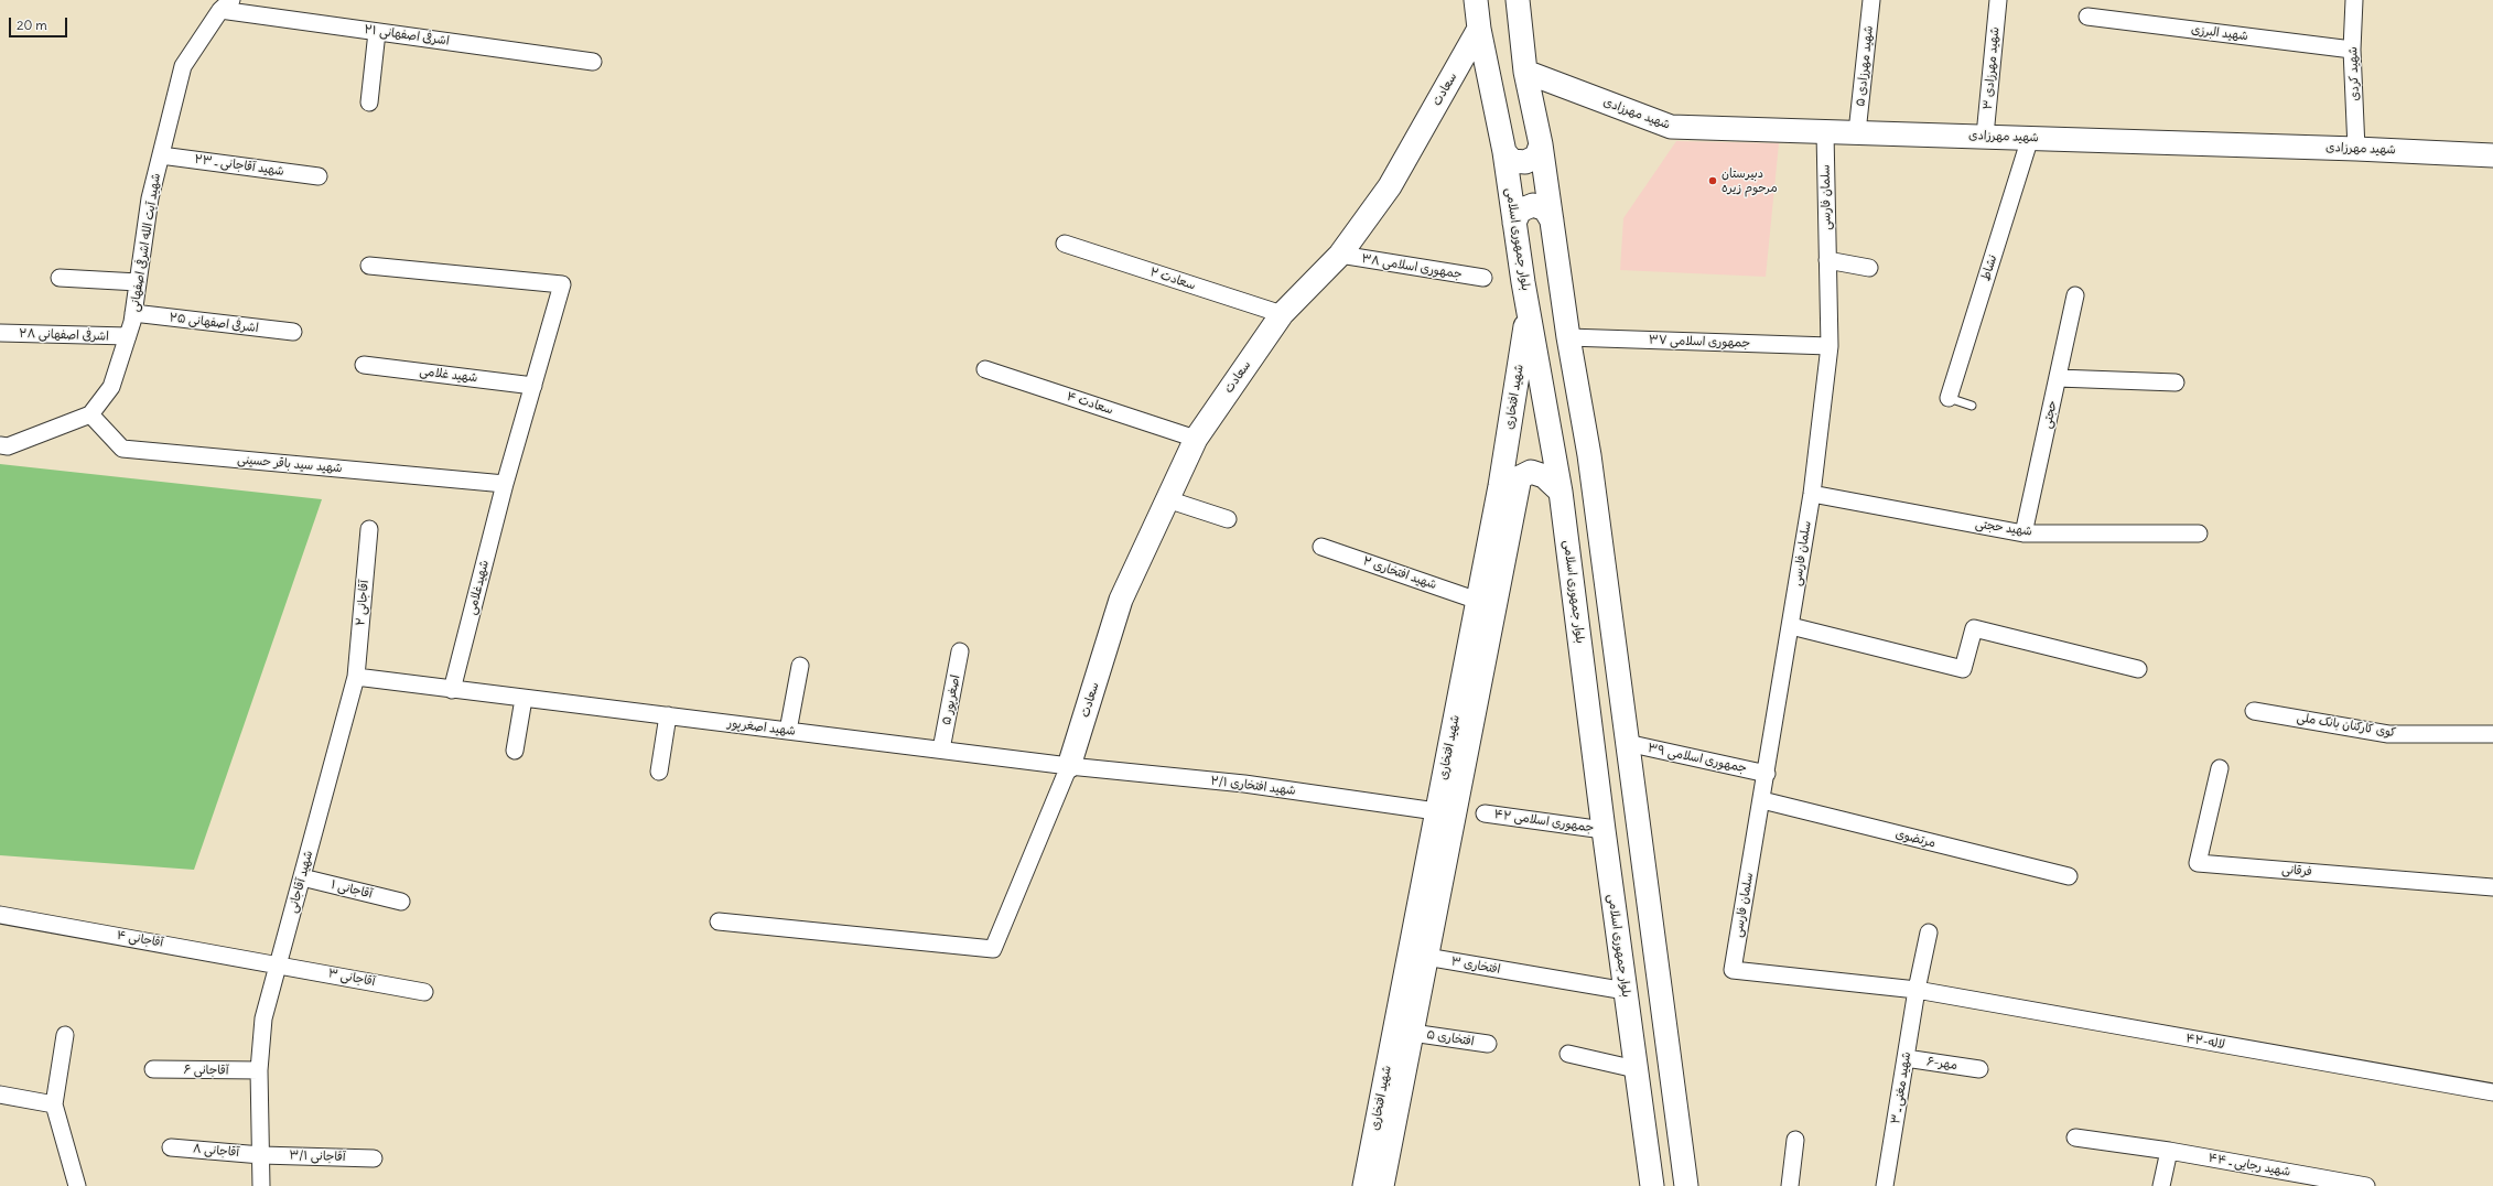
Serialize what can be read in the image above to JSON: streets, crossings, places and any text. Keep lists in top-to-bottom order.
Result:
{
  "streets": {
    "street": [
      "شهید البرزی",
      "اشرفی اصفهانی ۲۱",
      "شهید مهرزادی ۵",
      "شهید مهرزادی ۳",
      "شهید کردی",
      "سعادت",
      "شهید مهرزادی",
      "شهید آقاجانی ـ ۲۳",
      "سلمان فارسی",
      "بلوار جمهوری اسلامی",
      "شهید آیت الله اشرفی اصفهانی",
      "جمهوری اسلامی ۳۸",
      "نشاط",
      "سعادت ۲",
      "اشرفی اصفهانی ۲۵",
      "اشرفی اصفهانی ۲۸",
      "جمهوری اسلامی ۳۷",
      "شهید غلامی",
      "شهید افتخاری",
      "سعادت ۴",
      "حجتی",
      "شهید سید باقر حسینی",
      "شهید حجتی",
      "شهید افتخاری ۲",
      "شهیدغلامی",
      "آقاجانی ۲",
      "اصغرپور ۵",
      "کوی کارکنان بانک ملی",
      "شهید اصغرپور",
      "جمهوری اسلامی ۳۹",
      "شهید افتخاری ۲/۱",
      "جمهوری اسلامی ۴۲",
      "مرتضوی",
      "فرقانی",
      "شهید آقاجانی",
      "آقاجانی ۱",
      "آقاجانی ۴",
      "افتخاری ۳",
      "آقاجانی ۳",
      "افتخاری ۵",
      "لاله-۴۲",
      "مهر-۶",
      "آقاجانی ۶",
      "شهید مغنی ـ ۳",
      "آقاجانی ۸",
      "آقاجانی ۳/۱",
      "شهید رجایی ـ ۴۴"
    ]
  },
  "crossings": [
    ["شهید البرزی", "شهید کردی"],
    ["اشرفی اصفهانی ۲۱", "شهید آیت الله اشرفی اصفهانی"],
    ["شهید مهرزادی ۵", "شهید مهرزادی"],
    ["شهید مهرزادی ۳", "شهید مهرزادی"],
    ["شهید کردی", "شهید مهرزادی"],
    ["سعادت", "بلوار جمهوری اسلامی"],
    ["سعادت", "جمهوری اسلامی ۳۸"],
    ["سعادت", "سعادت ۲"],
    ["سعادت", "سعادت ۴"],
    ["سعادت", "شهید اصغرپور"],
    ["سعادت", "شهید افتخاری ۲/۱"],
    ["شهید مهرزادی", "سلمان فارسی"],
    ["شهید مهرزادی", "نشاط"],
    ["شهید آقاجانی ـ ۲۳", "شهید آیت الله اشرفی اصفهانی"],
    ["سلمان فارسی", "جمهوری اسلامی ۳۷"],
    ["سلمان فارسی", "شهید حجتی"],
    ["سلمان فارسی", "جمهوری اسلامی ۳۹"],
    ["سلمان فارسی", "مرتضوی"],
    ["سلمان فارسی", "لاله-۴۲"],
    ["بلوار جمهوری اسلامی", "شهید افتخاری"],
    ["بلوار جمهوری اسلامی", "جمهوری اسلامی ۴۲"],
    ["بلوار جمهوری اسلامی", "افتخاری ۳"],
    ["شهید آیت الله اشرفی اصفهانی", "اشرفی اصفهانی ۲۵"],
    ["شهید آیت الله اشرفی اصفهانی", "اشرفی اصفهانی ۲۸"],
    ["شهید آیت الله اشرفی اصفهانی", "شهید سید باقر حسینی"],
    ["شهید غلامی", "شهیدغلامی"],
    ["شهید افتخاری", "شهید افتخاری ۲"],
    ["شهید افتخاری", "شهید افتخاری ۲/۱"],
    ["حجتی", "شهید حجتی"],
    ["شهید سید باقر حسینی", "شهیدغلامی"],
    ["شهیدغلامی", "شهید اصغرپور"],
    ["آقاجانی ۲", "شهید آقاجانی"],
    ["اصغرپور ۵", "شهید اصغرپور"],
    ["شهید اصغرپور", "شهید افتخاری ۲/۱"],
    ["شهید آقاجانی", "آقاجانی ۱"],
    ["شهید آقاجانی", "آقاجانی ۴"],
    ["شهید آقاجانی", "آقاجانی ۳"],
    ["شهید آقاجانی", "آقاجانی ۶"],
    ["شهید آقاجانی", "آقاجانی ۸"],
    ["شهید آقاجانی", "آقاجانی ۳/۱"],
    ["آقاجانی ۴", "آقاجانی ۳"],
    ["لاله-۴۲", "شهید مغنی ـ ۳"],
    ["مهر-۶", "شهید مغنی ـ ۳"],
    ["آقاجانی ۸", "آقاجانی ۳/۱"]
  ],
  "places": ["دبیرستان مرحوم زیره"],
  "scale_bar": "20 m"
}
